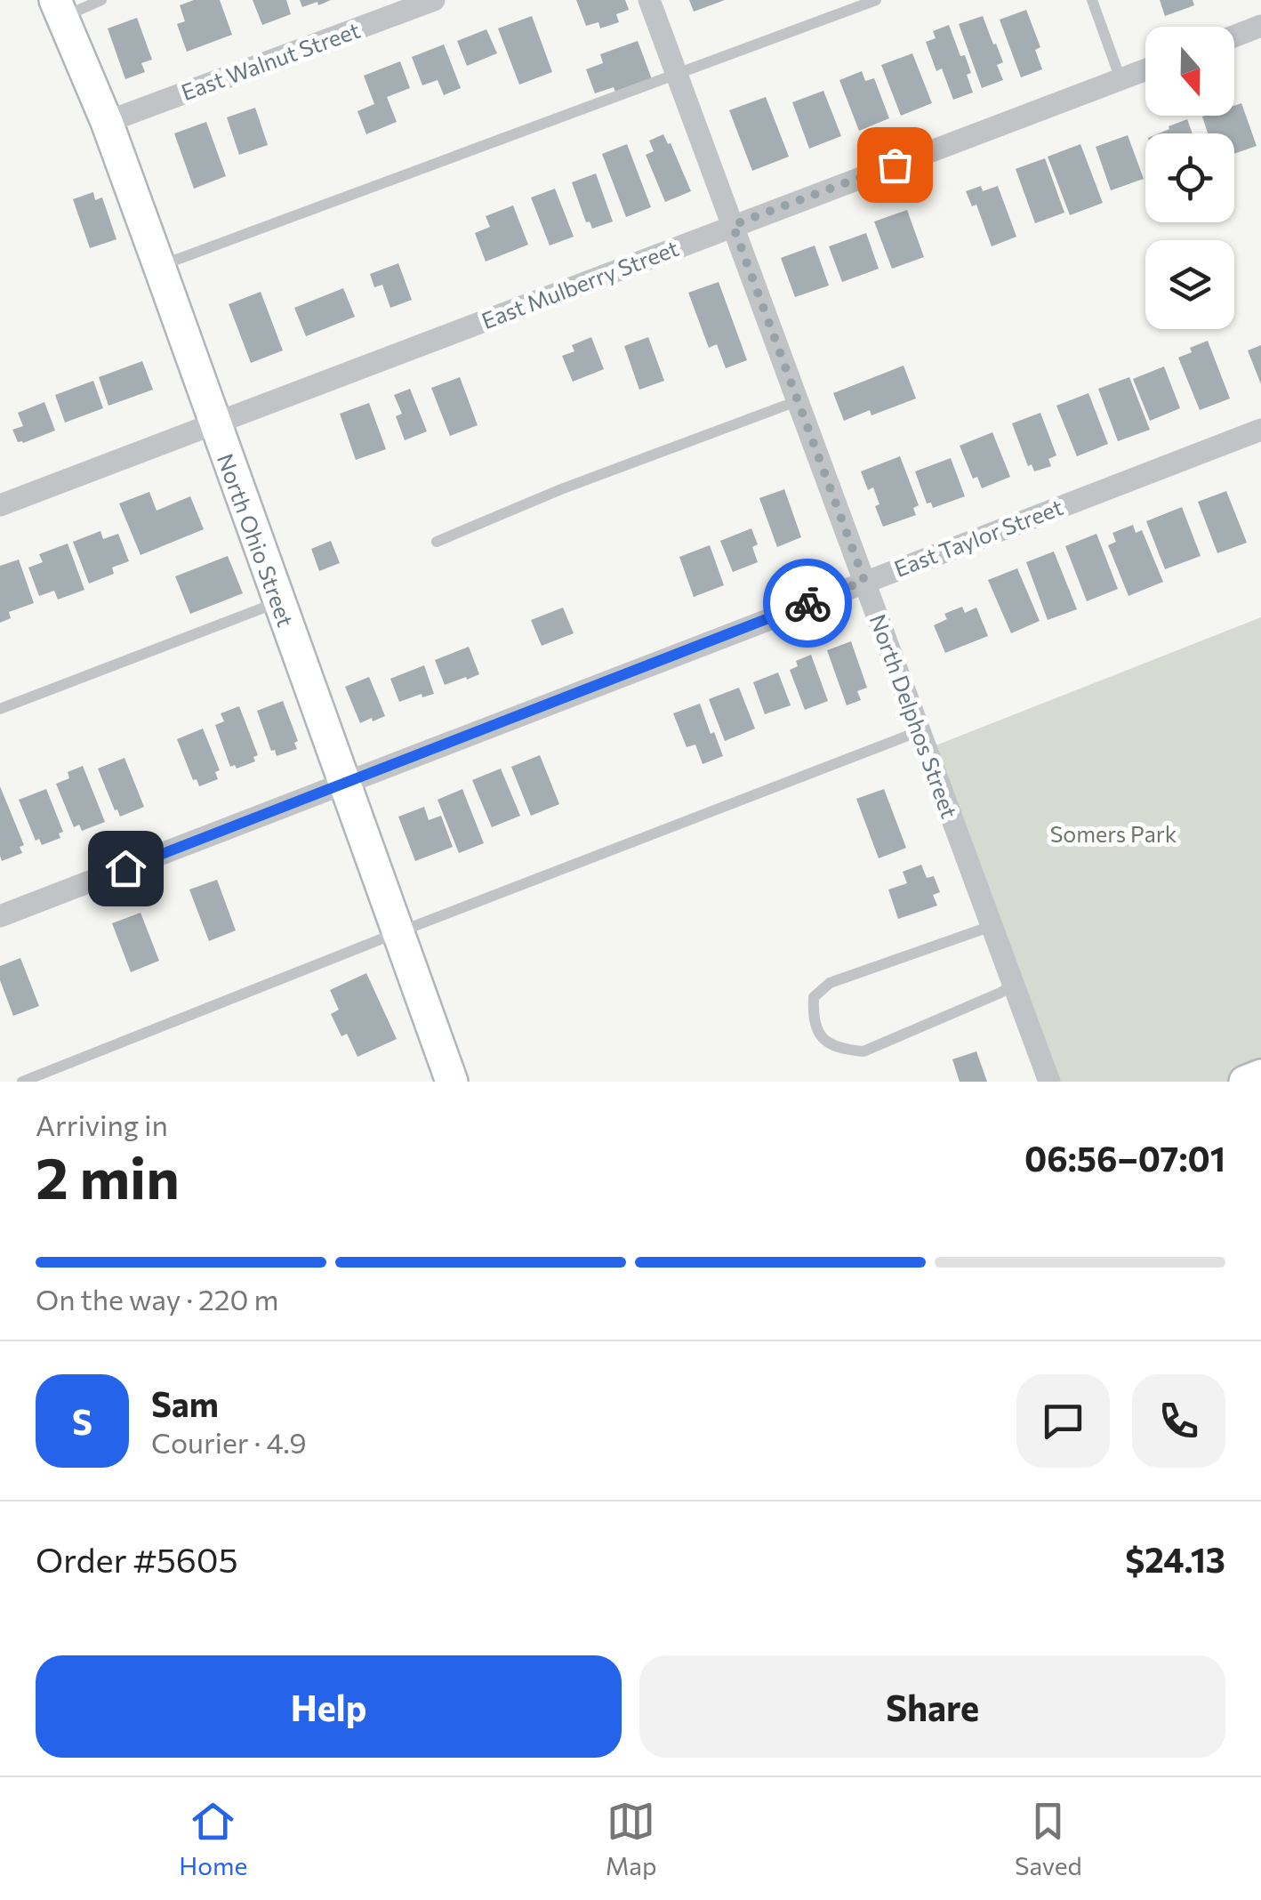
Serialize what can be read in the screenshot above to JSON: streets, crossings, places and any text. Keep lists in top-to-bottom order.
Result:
{
  "streets": {
    "street": [
      "East Walnut Street",
      "East Mulberry Street",
      "East Taylor Street",
      "North Ohio Street",
      "North Delphos Street"
    ]
  },
  "crossings": [
    ["East Walnut Street", "North Ohio Street"],
    ["East Mulberry Street", "North Ohio Street"],
    ["East Mulberry Street", "North Delphos Street"],
    ["East Taylor Street", "North Ohio Street"],
    ["East Taylor Street", "North Delphos Street"]
  ],
  "parks": ["Somers Park"],
  "north": "bottom",
  "page": {
    "heading": ["2 min", "Arriving in", "06:56–07:01"],
    "panel": [
      "Sam",
      "Courier · 4.9",
      "Order #5605",
      "$24.13"
    ],
    "bar": "On the way · 220 m",
    "round": "S",
    "buttons": ["Help", "Share"],
    "tabs": ["Home", "Map", "Saved"]
  }
}
